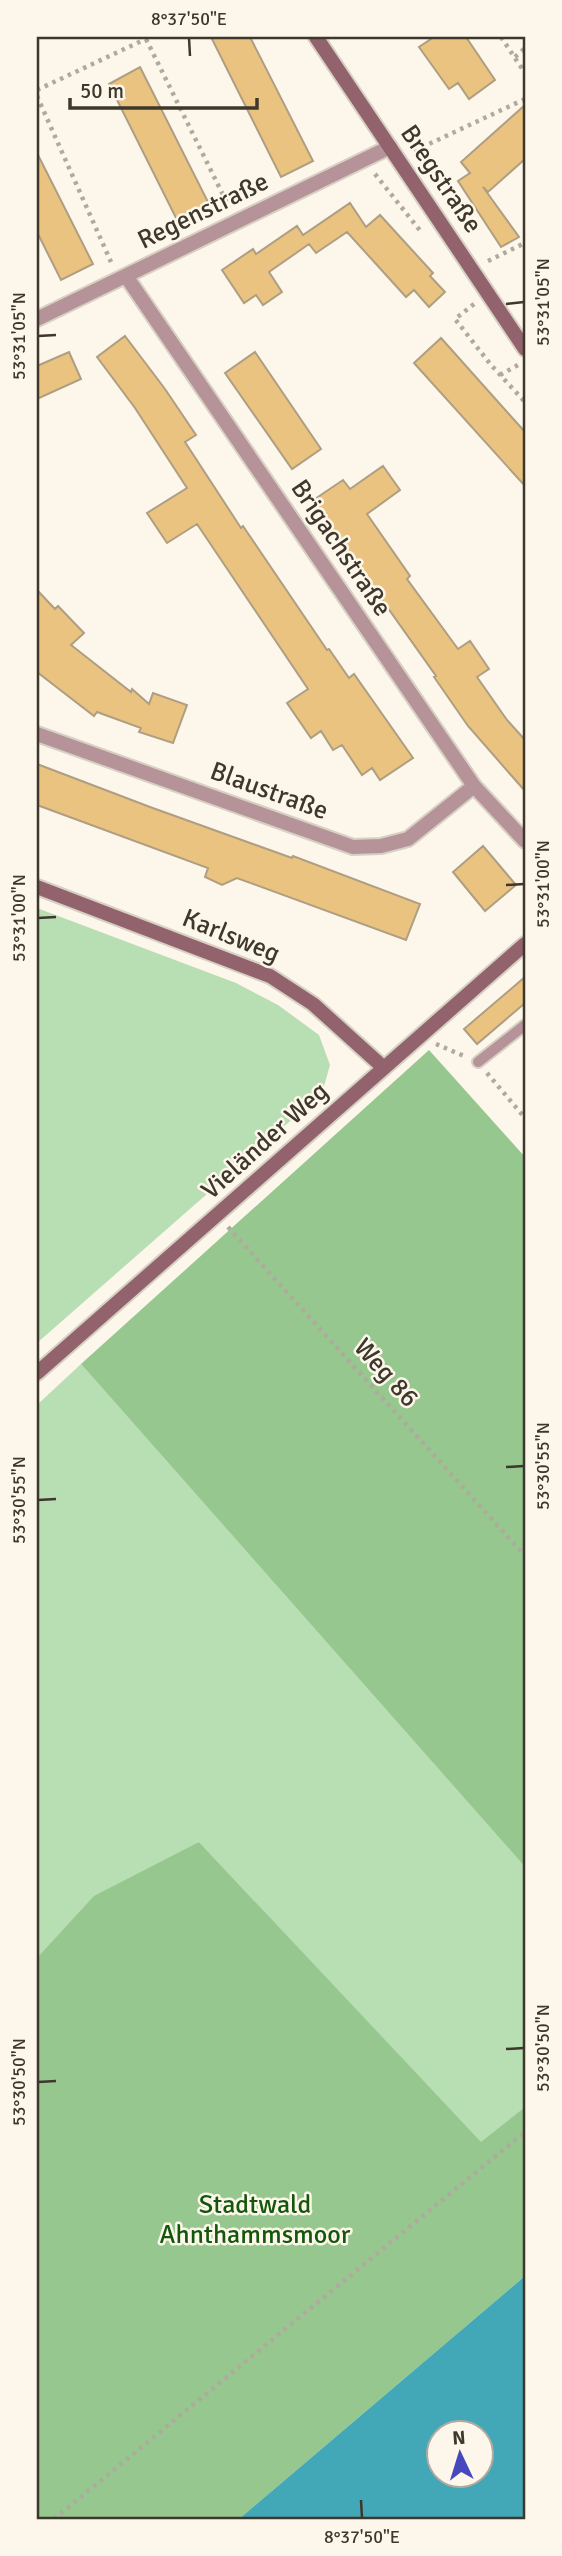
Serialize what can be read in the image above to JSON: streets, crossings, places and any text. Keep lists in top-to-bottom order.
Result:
{
  "streets": {
    "street": [
      "Bregstraße",
      "Regenstraße",
      "Brigachstraße",
      "Blaustraße",
      "Karlsweg",
      "Vieländer Weg"
    ],
    "path": ["Weg 86"]
  },
  "crossings": [
    ["Bregstraße", "Regenstraße"],
    ["Regenstraße", "Brigachstraße"],
    ["Brigachstraße", "Blaustraße"],
    ["Karlsweg", "Vieländer Weg"],
    ["Vieländer Weg", "Weg 86"]
  ],
  "parks": ["Stadtwald Ahnthammsmoor"],
  "scale_bar": "50 m",
  "north": "top",
  "coordinates": [
    "8°37'50\"E",
    "53°31'05\"N",
    "53°31'00\"N",
    "53°30'55\"N",
    "53°30'50\"N"
  ]
}
